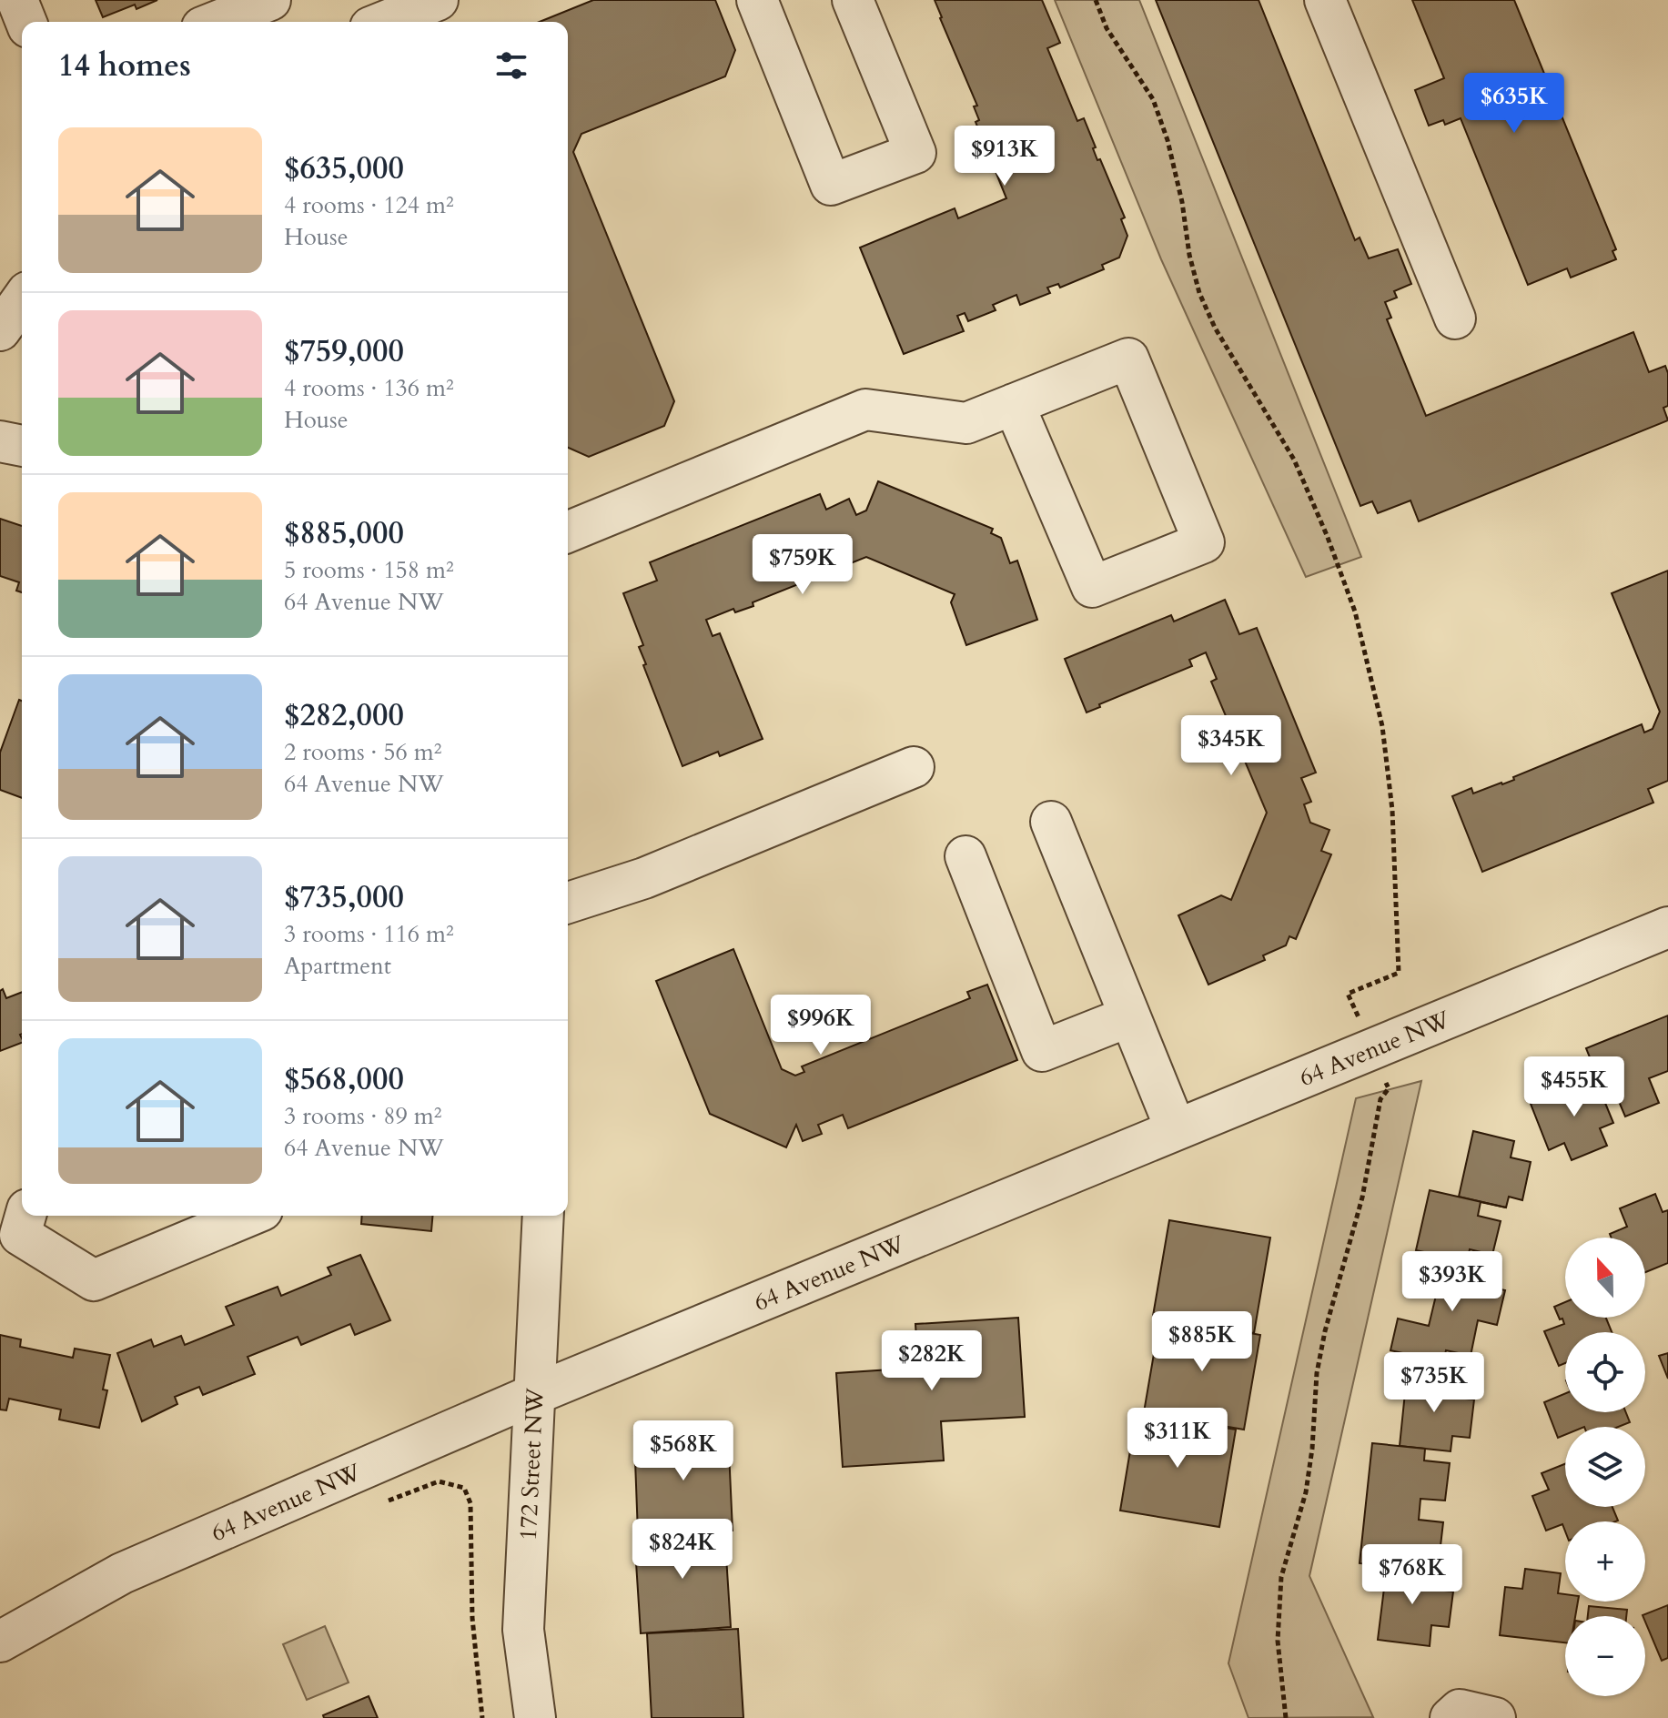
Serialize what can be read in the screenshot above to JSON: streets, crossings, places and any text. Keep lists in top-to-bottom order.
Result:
{
  "streets": {
    "street": ["64 Avenue NW", "172 Street NW"]
  },
  "crossings": [
    ["64 Avenue NW", "172 Street NW"]
  ],
  "north": "top",
  "page": {
    "heading": "14 homes",
    "price": [
      "$635K",
      "$913K",
      "$759K",
      "$345K",
      "$996K",
      "$455K",
      "$393K",
      "$885K",
      "$282K",
      "$735K",
      "$311K",
      "$568K",
      "$824K",
      "$768K"
    ],
    "list": [
      {
        "name": "$635,000",
        "note": "4 rooms · 124 m² · House"
      },
      {
        "name": "$759,000",
        "note": "4 rooms · 136 m² · House"
      },
      {
        "name": "$885,000",
        "note": "5 rooms · 158 m² · 64 Avenue NW"
      },
      {
        "name": "$282,000",
        "note": "2 rooms · 56 m² · 64 Avenue NW"
      },
      {
        "name": "$735,000",
        "note": "3 rooms · 116 m² · Apartment"
      },
      {
        "name": "$568,000",
        "note": "3 rooms · 89 m² · 64 Avenue NW"
      }
    ],
    "map_buttons": ["+", "−"]
  }
}
